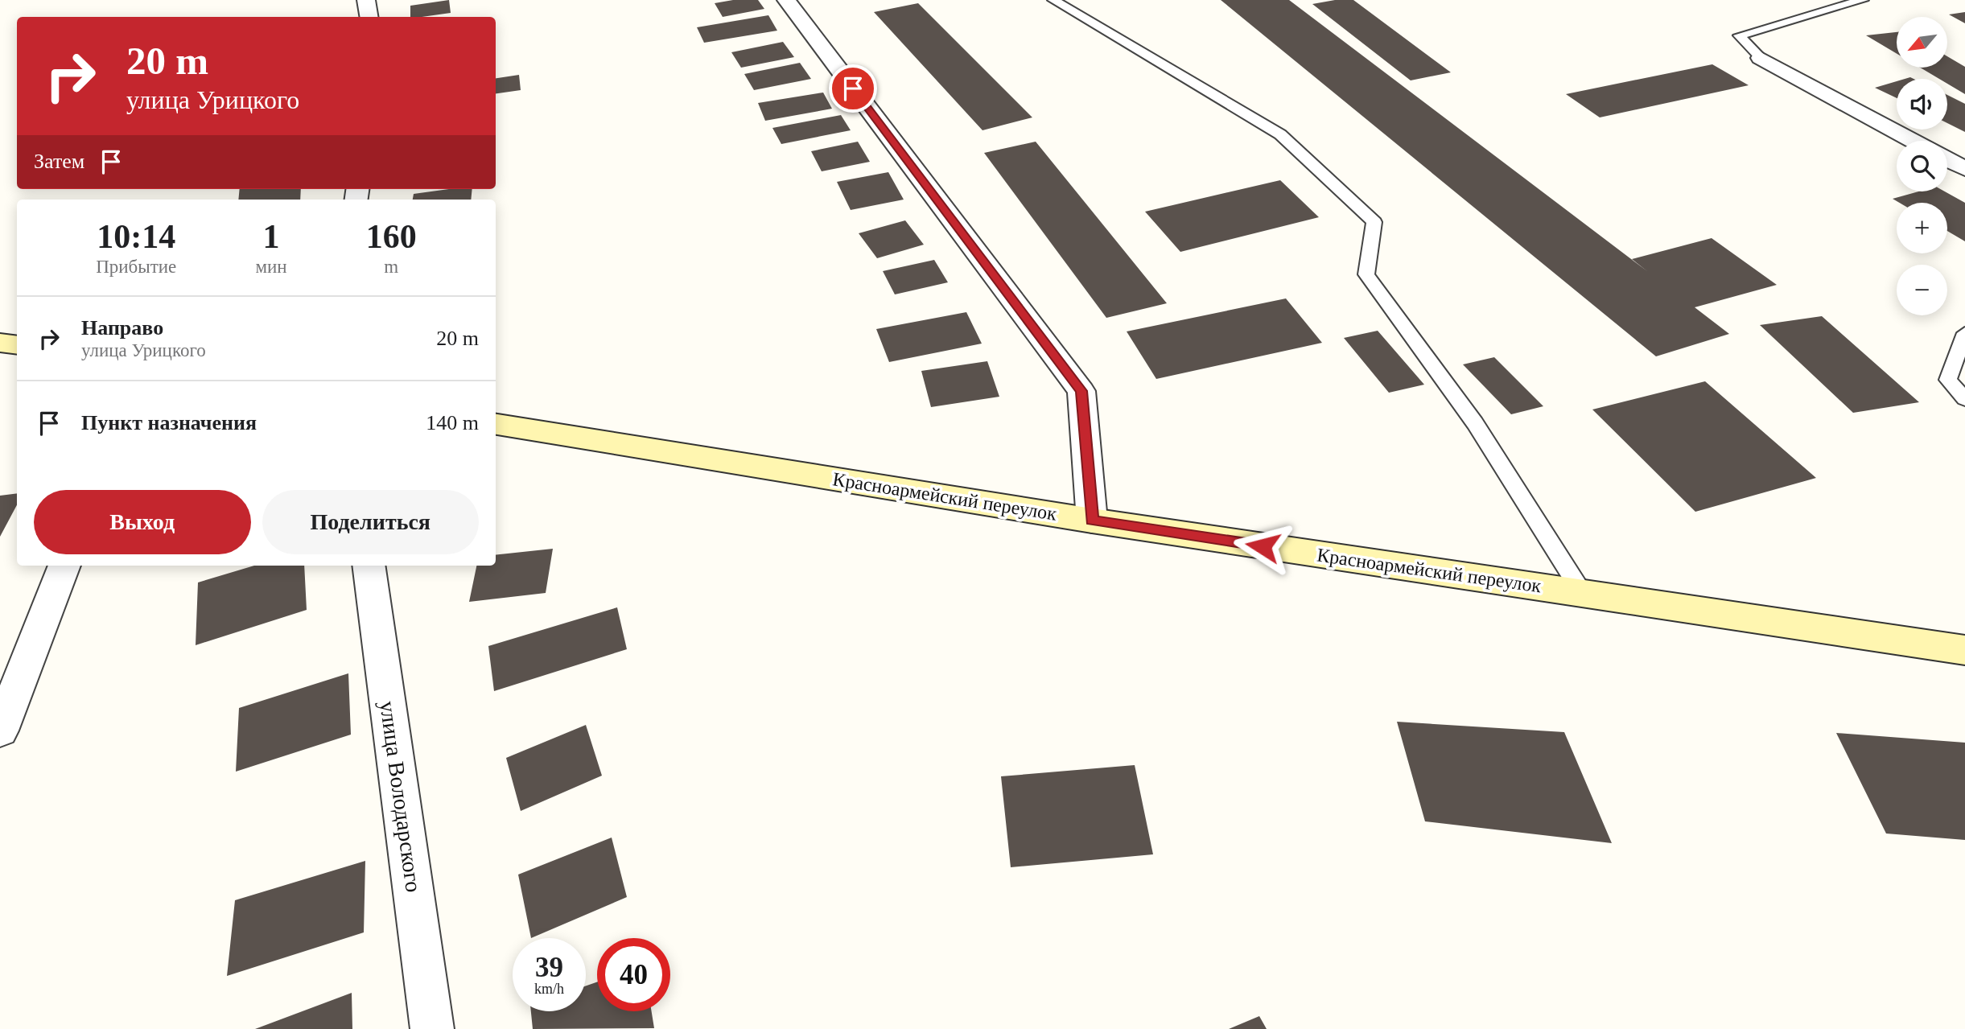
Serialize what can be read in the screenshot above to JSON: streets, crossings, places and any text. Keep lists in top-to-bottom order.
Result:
{
  "streets": {
    "street": ["Красноармейский переулок", "улица Володарского"]
  },
  "north": "bottom left",
  "page": {
    "map_buttons": ["+", "−"],
    "turn": ["20 m", "улица Урицкого"],
    "then": "Затем",
    "eta": [
      "10:14",
      "Прибытие",
      "1",
      "мин",
      "160",
      "m"
    ],
    "list": [
      {
        "name": "Направо",
        "note": "улица Урицкого",
        "value": "20 m"
      },
      {
        "name": "Пункт назначения",
        "value": "140 m"
      }
    ],
    "buttons": ["Выход", "Поделиться"],
    "speed": "39 km/h",
    "limit": "40"
  }
}
